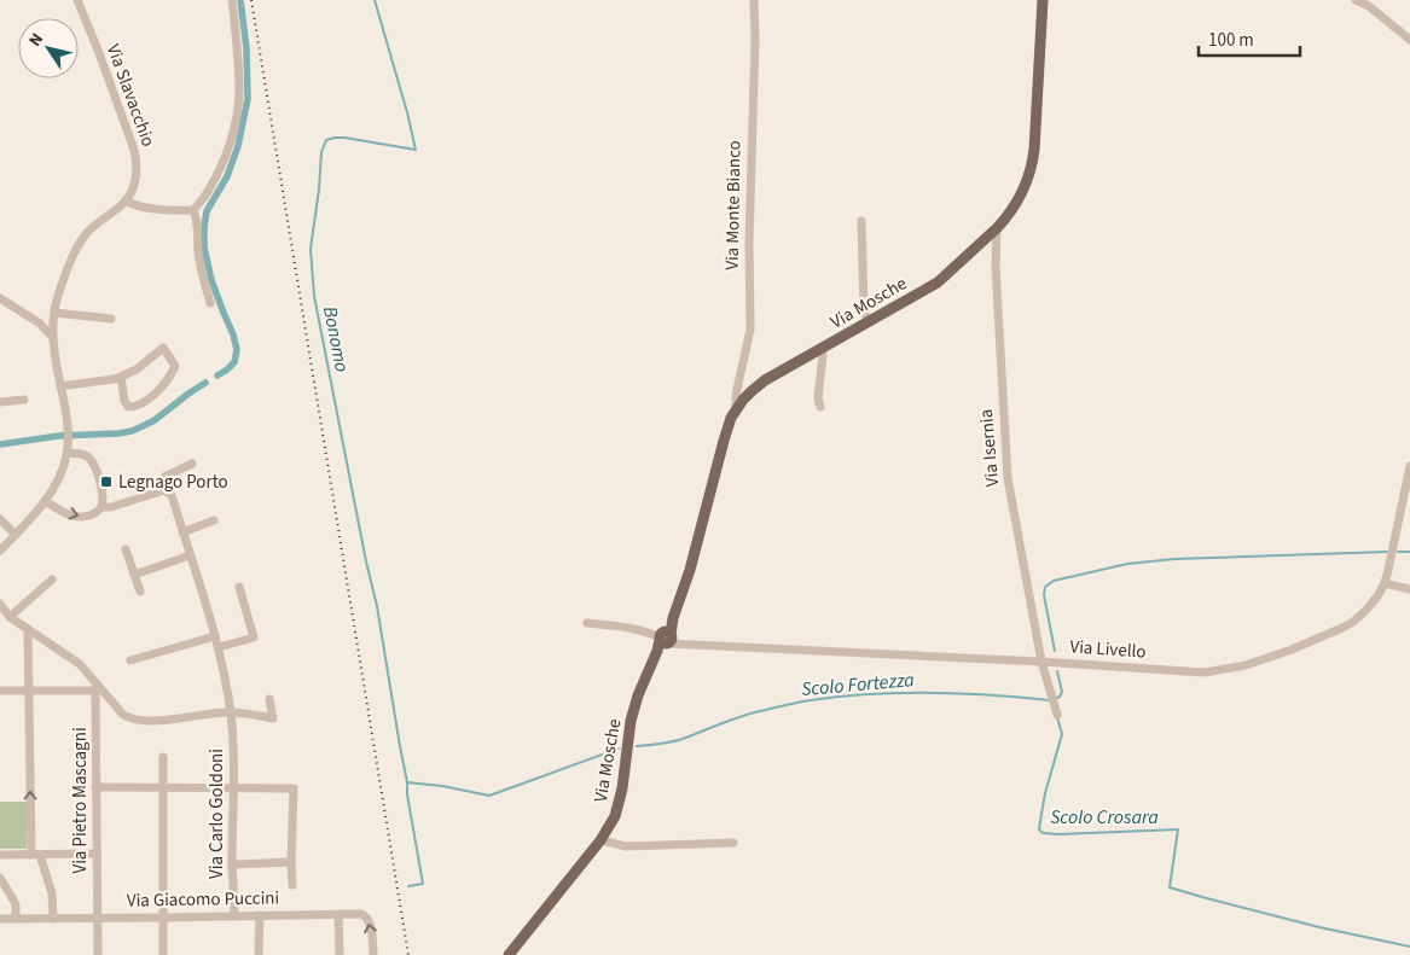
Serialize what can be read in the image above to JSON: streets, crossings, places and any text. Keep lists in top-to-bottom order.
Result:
{
  "streets": {
    "main road": ["Via Mosche"],
    "street": [
      "Via Slavacchio",
      "Via Monte Bianco",
      "Via Isernia",
      "Via Livello",
      "Via Pietro Mascagni",
      "Via Carlo Goldoni",
      "Via Giacomo Puccini"
    ]
  },
  "crossings": [
    ["Via Monte Bianco", "Via Mosche"],
    ["Via Mosche", "Via Isernia"],
    ["Via Mosche", "Via Livello"],
    ["Via Isernia", "Via Livello"],
    ["Via Pietro Mascagni", "Via Giacomo Puccini"],
    ["Via Carlo Goldoni", "Via Giacomo Puccini"]
  ],
  "water": ["Bonomo", "Scolo Fortezza", "Scolo Crosara"],
  "places": {
    "transit": ["Legnago Porto"]
  },
  "scale_bar": "100 m",
  "north": "top left"
}
